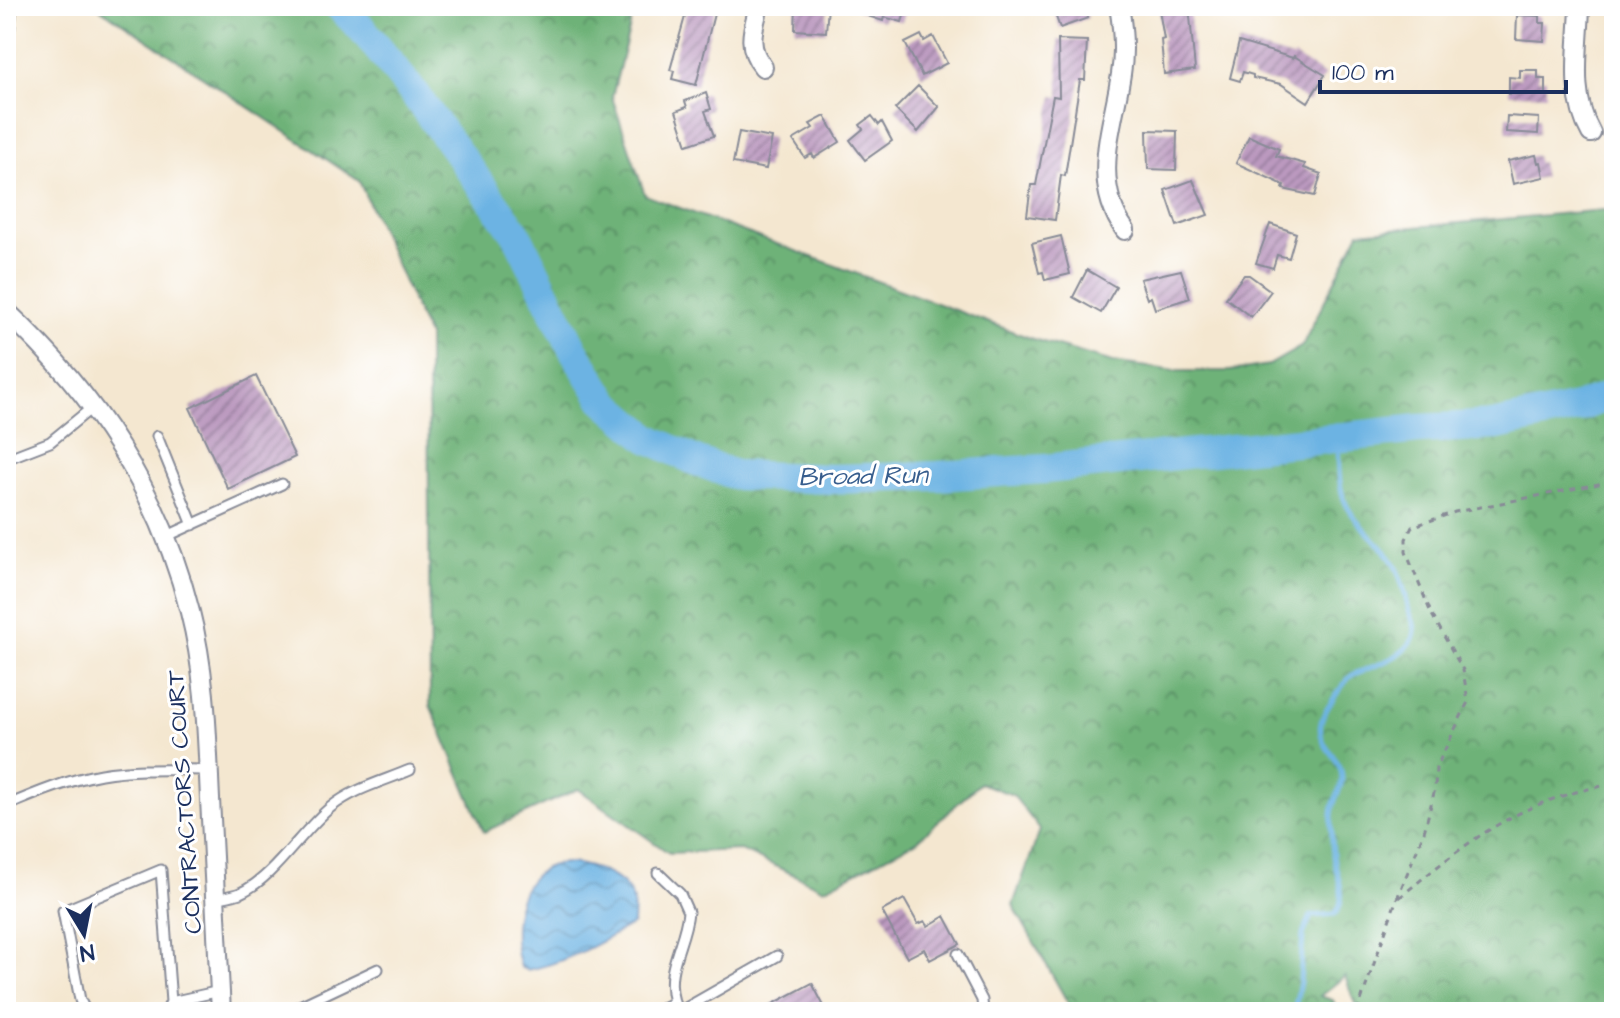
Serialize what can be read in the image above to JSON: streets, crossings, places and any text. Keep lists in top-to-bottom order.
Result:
{
  "streets": {
    "street": ["CONTRACTORS COURT"]
  },
  "water": ["Broad Run"],
  "scale_bar": "100 m",
  "north": "bottom"
}
